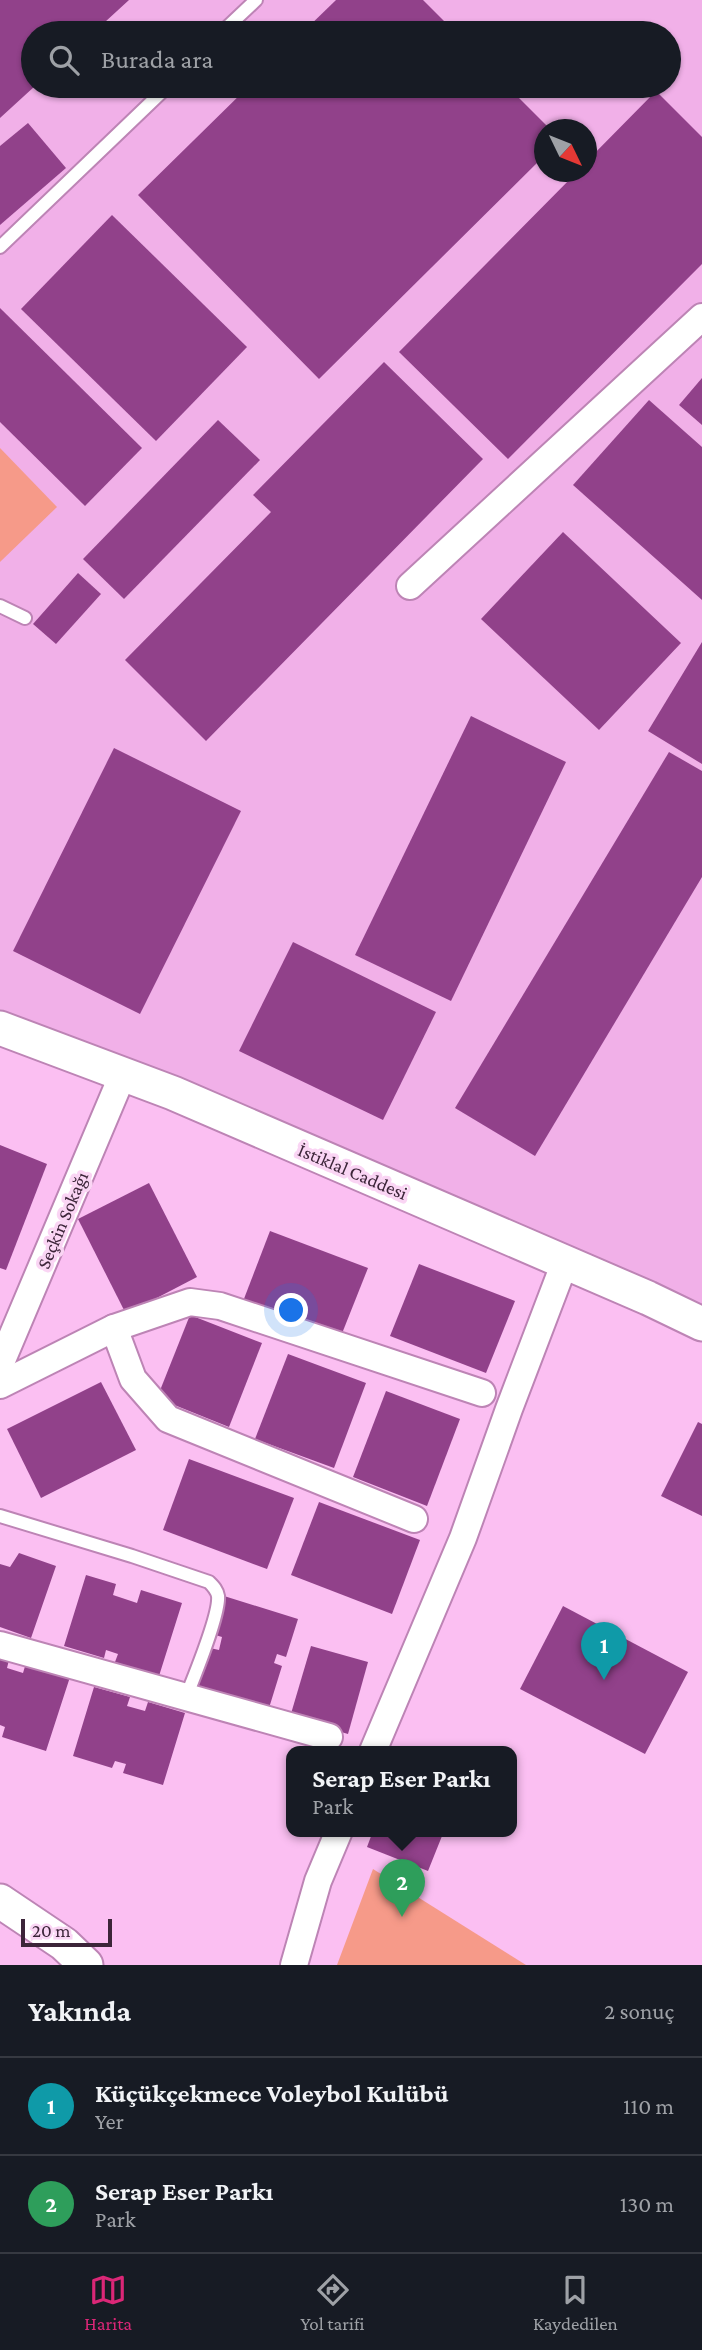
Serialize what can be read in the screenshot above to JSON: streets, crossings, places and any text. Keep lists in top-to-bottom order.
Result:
{
  "streets": {
    "street": ["İstiklal Caddesi", "Seçkin Sokağı"]
  },
  "crossings": [
    ["İstiklal Caddesi", "Seçkin Sokağı"]
  ],
  "scale_bar": "20 m",
  "north": "bottom right",
  "page": {
    "search": "Burada ara",
    "pins": ["1", "2"],
    "popup": ["Serap Eser Parkı", "Park"],
    "scale": "20 m",
    "heading": ["Yakında", "2 sonuç"],
    "list": [
      {
        "mark": "1",
        "name": "Küçükçekmece Voleybol Kulübü",
        "note": "Yer",
        "value": "110 m"
      },
      {
        "mark": "2",
        "name": "Serap Eser Parkı",
        "note": "Park",
        "value": "130 m"
      }
    ],
    "nav": ["Harita", "Yol tarifi", "Kaydedilen"]
  }
}
